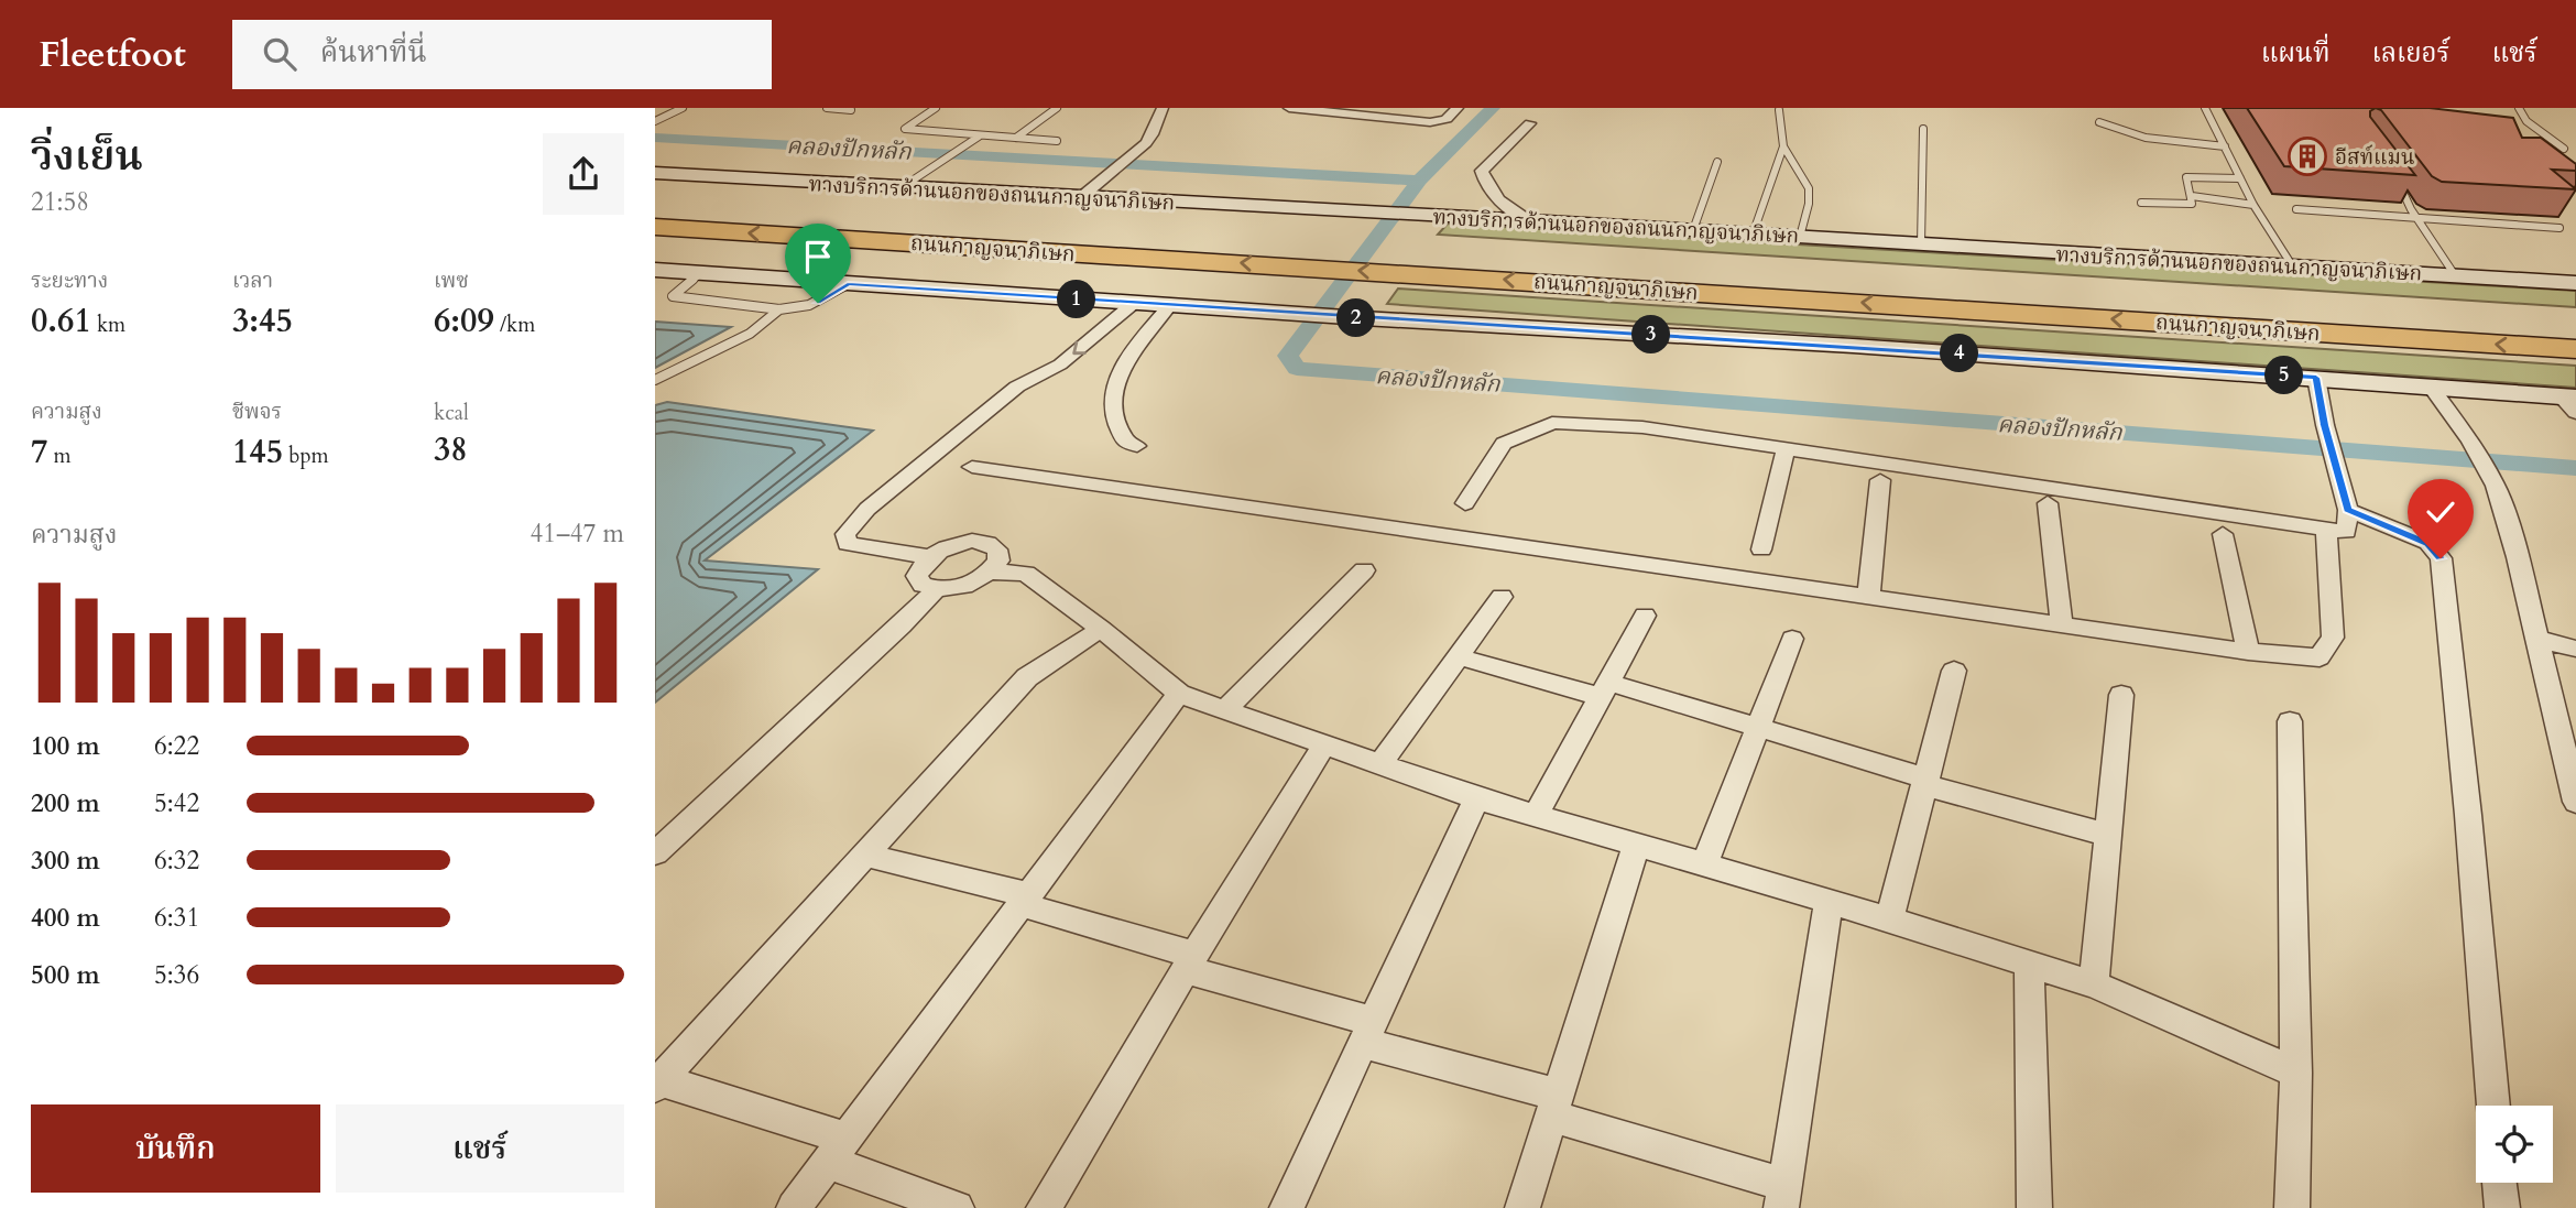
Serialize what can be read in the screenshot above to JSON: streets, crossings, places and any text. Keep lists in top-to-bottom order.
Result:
{
  "streets": {
    "highway": ["ถนนกาญจนาภิเษก"],
    "main road": ["ทางบริการด้านนอกของถนนกาญจนาภิเษก"]
  },
  "one_way": ["ถนนกาญจนาภิเษก"],
  "water": ["คลองปักหลัก"],
  "places": {
    "building": ["อีสท์แมน"]
  },
  "page": {
    "header": "Fleetfoot",
    "search": "ค้นหาที่นี่",
    "nav": ["แผนที่", "เลเยอร์", "แชร์"],
    "heading": ["วิ่งเย็น", "21:58"],
    "stats": [
      ["ระยะทาง", "0.61 km"],
      ["เวลา", "3:45"],
      ["เพซ", "6:09 /km"],
      ["ความสูง", "7 m"],
      ["ชีพจร", "145 bpm"],
      ["kcal", "38"]
    ],
    "pins": [
      "1",
      "2",
      "3",
      "4",
      "5"
    ],
    "chart": ["ความสูง", "41–47 m"],
    "list": [
      {
        "name": "100 m",
        "note": "6:22"
      },
      {
        "name": "200 m",
        "note": "5:42"
      },
      {
        "name": "300 m",
        "note": "6:32"
      },
      {
        "name": "400 m",
        "note": "6:31"
      },
      {
        "name": "500 m",
        "note": "5:36"
      }
    ],
    "buttons": ["บันทึก", "แชร์"]
  }
}
